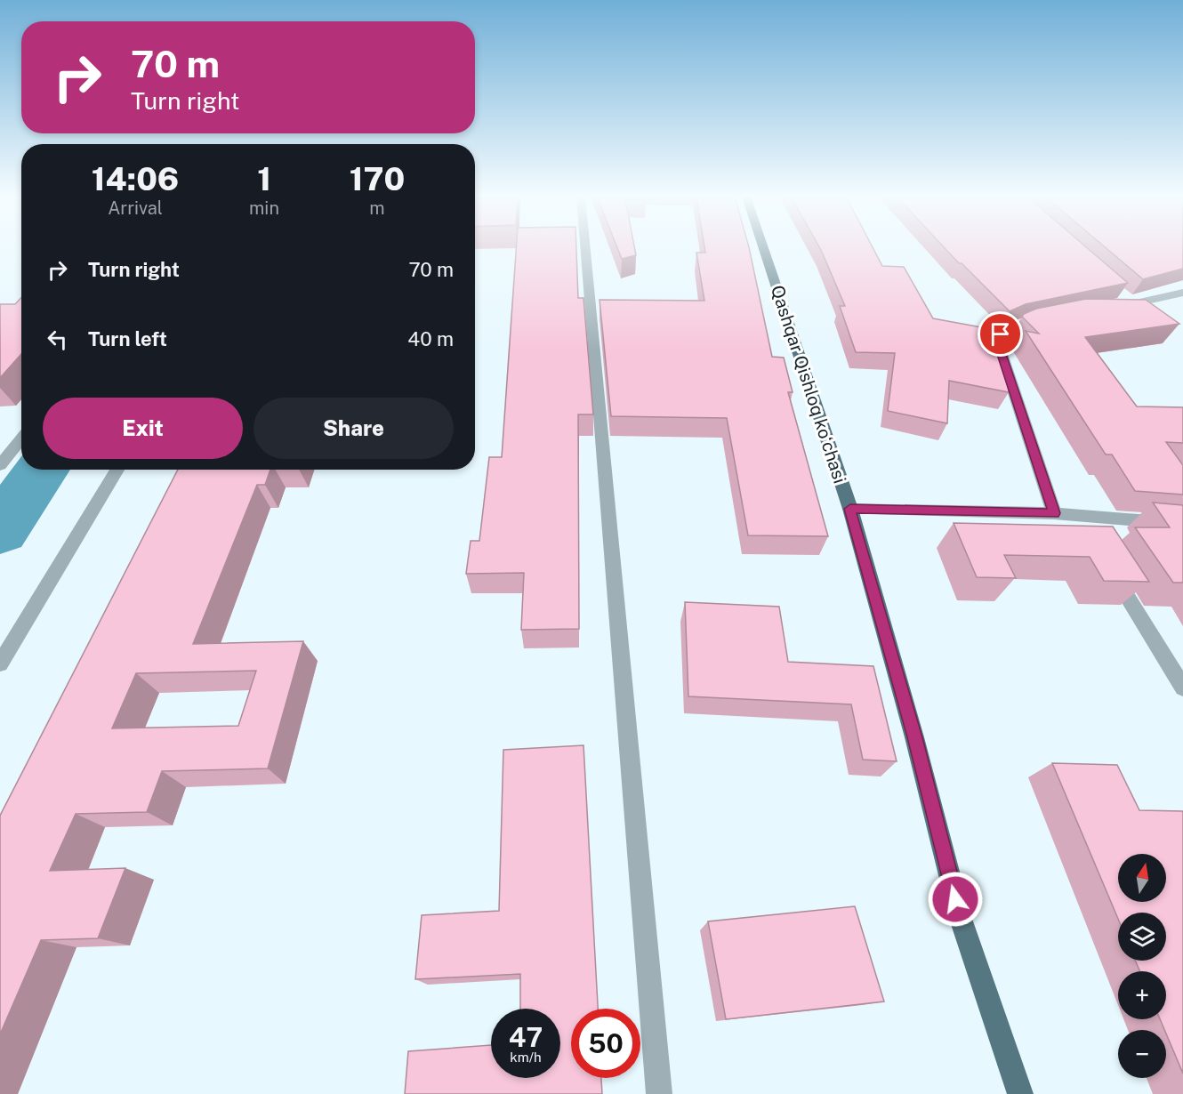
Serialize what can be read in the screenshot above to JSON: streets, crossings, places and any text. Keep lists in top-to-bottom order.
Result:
{
  "streets": {
    "main road": ["Qashqar Qishloq koʻchasi"]
  },
  "north": "top",
  "page": {
    "turn": ["70 m", "Turn right"],
    "eta": [
      "14:06",
      "Arrival",
      "1",
      "min",
      "170",
      "m"
    ],
    "list": [
      {
        "name": "Turn right",
        "value": "70 m"
      },
      {
        "name": "Turn left",
        "value": "40 m"
      }
    ],
    "buttons": ["Exit", "Share"],
    "map_buttons": ["+", "−"],
    "speed": "47 km/h",
    "limit": "50"
  }
}
